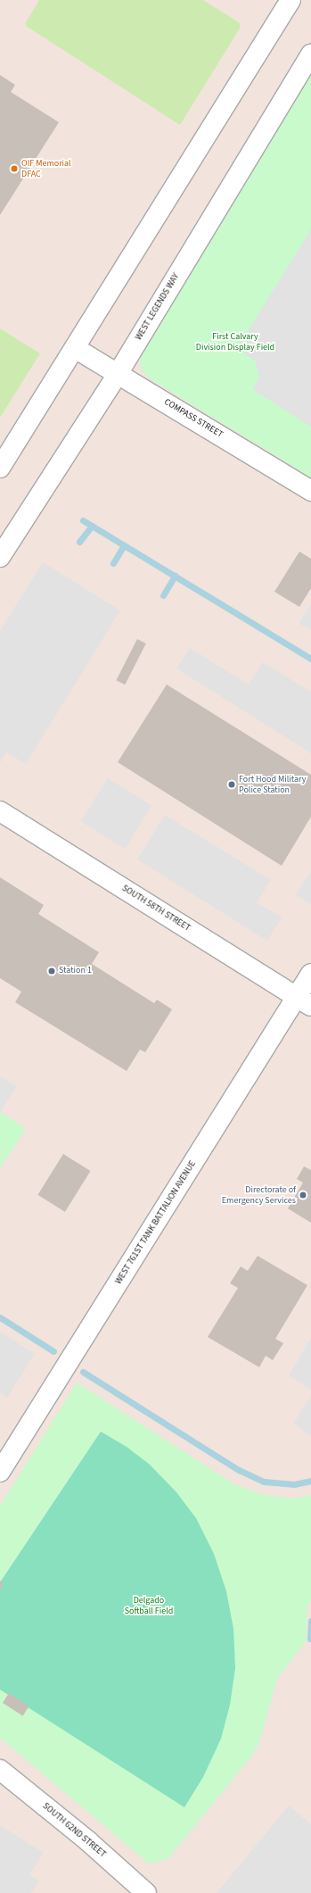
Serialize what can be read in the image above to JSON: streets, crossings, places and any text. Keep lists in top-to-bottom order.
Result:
{
  "streets": {
    "street": [
      "WEST LEGENDS WAY",
      "COMPASS STREET",
      "SOUTH 58TH STREET",
      "WEST 761ST TANK BATTALION AVENUE",
      "SOUTH 62ND STREET"
    ]
  },
  "crossings": [
    ["WEST LEGENDS WAY", "COMPASS STREET"],
    ["SOUTH 58TH STREET", "WEST 761ST TANK BATTALION AVENUE"]
  ],
  "parks": ["First Calvary Division Display Field", "Delgado Softball Field"],
  "places": [
    "OIF Memorial DFAC",
    "Fort Hood Military Police Station",
    "Station 1",
    "Directorate of Emergency Services"
  ]
}
